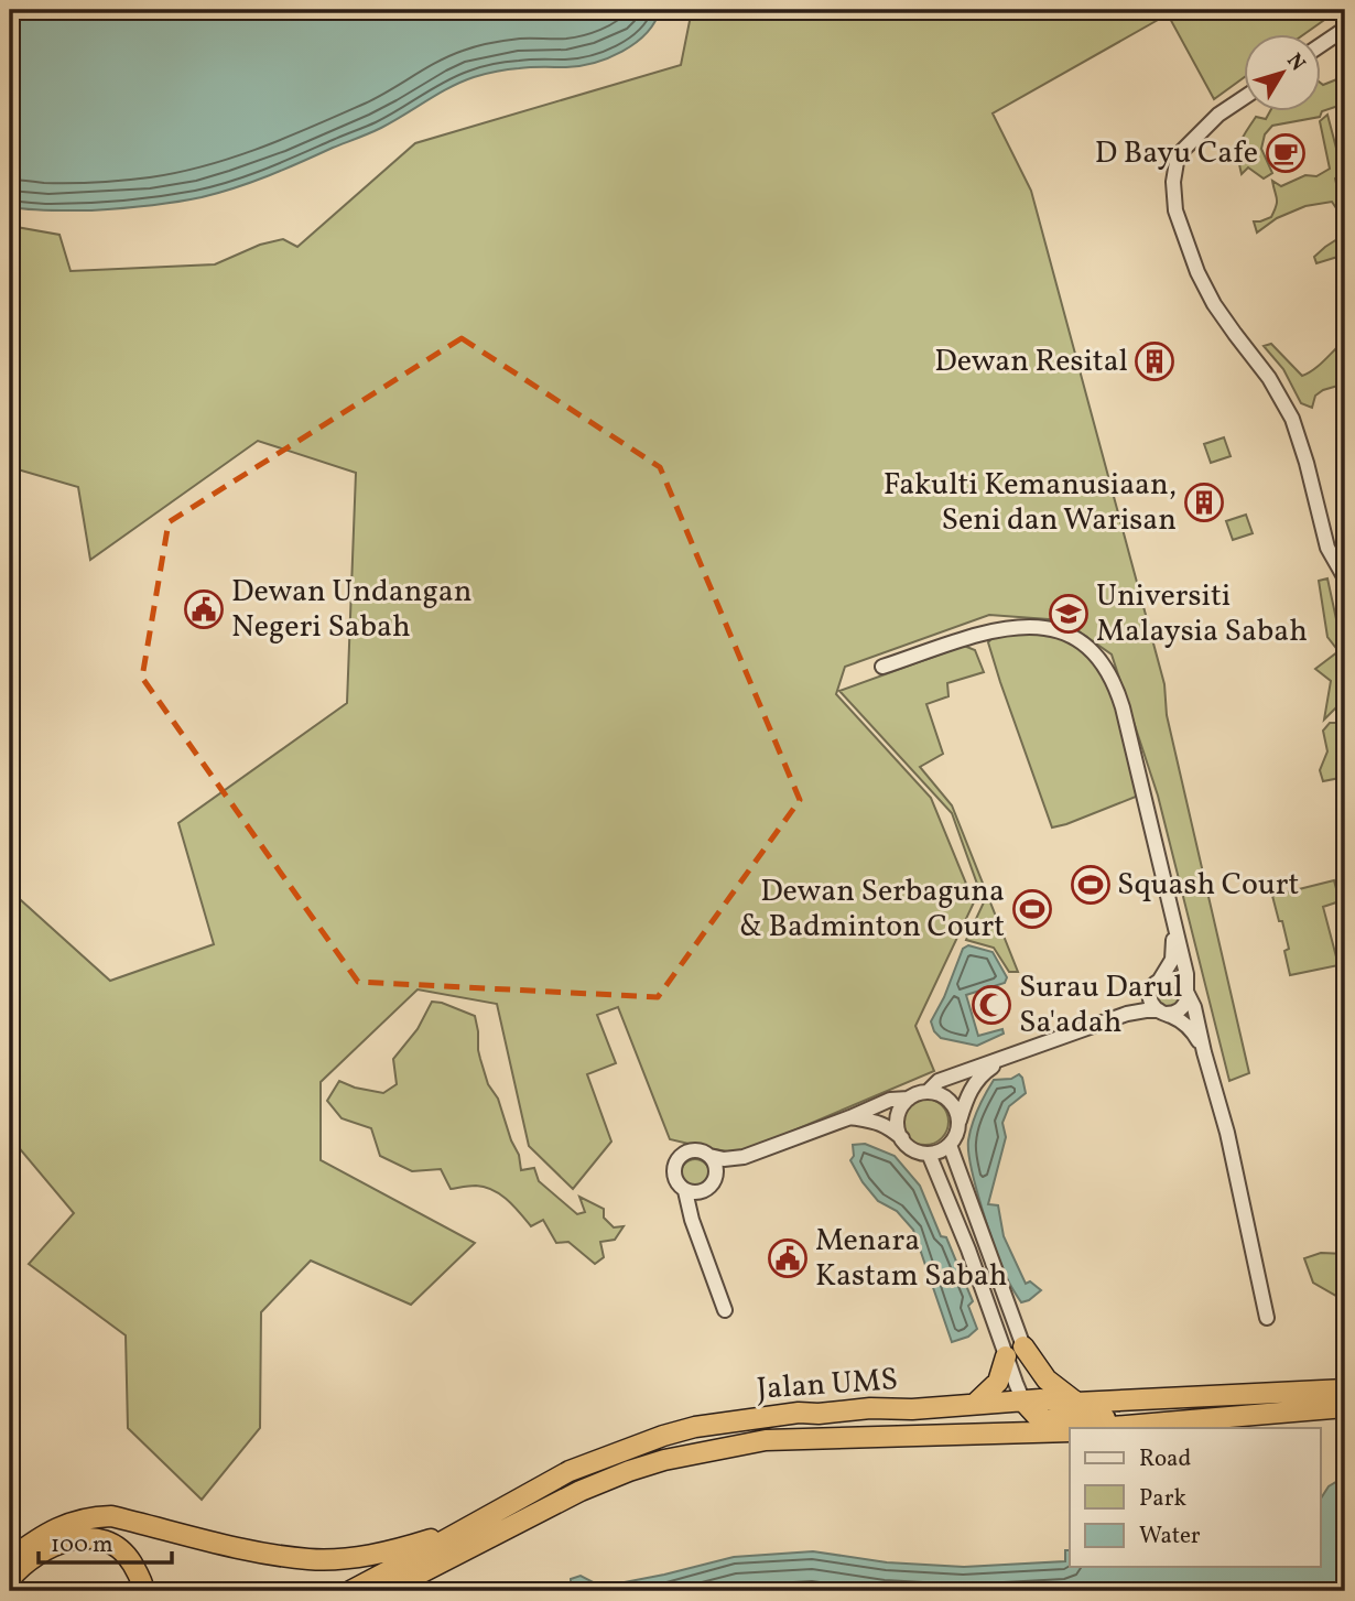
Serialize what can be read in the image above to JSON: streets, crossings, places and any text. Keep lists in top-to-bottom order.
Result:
{
  "streets": {
    "highway": ["Jalan UMS"]
  },
  "places": {
    "cafe": ["D Bayu Cafe"],
    "building": ["Dewan Resital", "Fakulti Kemanusiaan, Seni dan Warisan"],
    "public building": ["Dewan Undangan Negeri Sabah", "Menara Kastam Sabah"],
    "school or university": ["Universiti Malaysia Sabah"],
    "sports": ["Squash Court", "Dewan Serbaguna & Badminton Court"],
    "mosque": ["Surau Darul Sa'adah"]
  },
  "legend": ["Road", "Park", "Water"],
  "scale_bar": "100 m",
  "north": "top right"
}
